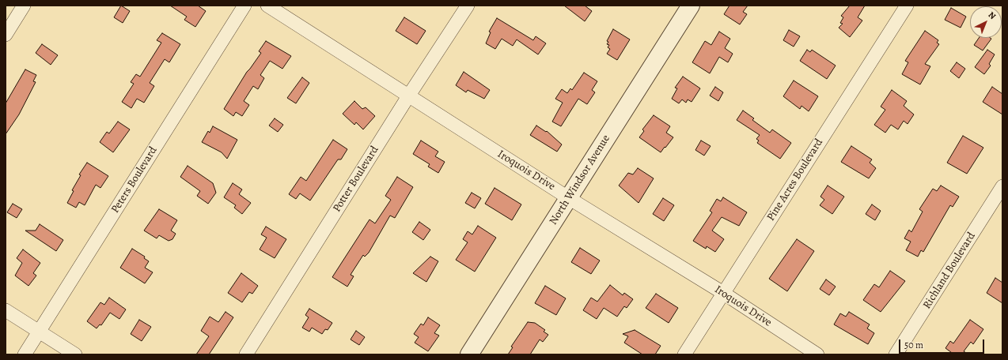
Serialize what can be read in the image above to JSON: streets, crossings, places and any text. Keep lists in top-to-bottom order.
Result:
{
  "streets": {
    "street": [
      "Iroquois Drive",
      "Potter Boulevard",
      "Peters Boulevard",
      "North Windsor Avenue",
      "Pine Acres Boulevard",
      "Richland Boulevard"
    ]
  },
  "crossings": [
    ["Iroquois Drive", "Potter Boulevard"],
    ["Iroquois Drive", "North Windsor Avenue"],
    ["Iroquois Drive", "Pine Acres Boulevard"]
  ],
  "scale_bar": "50 m",
  "north": "top right"
}
